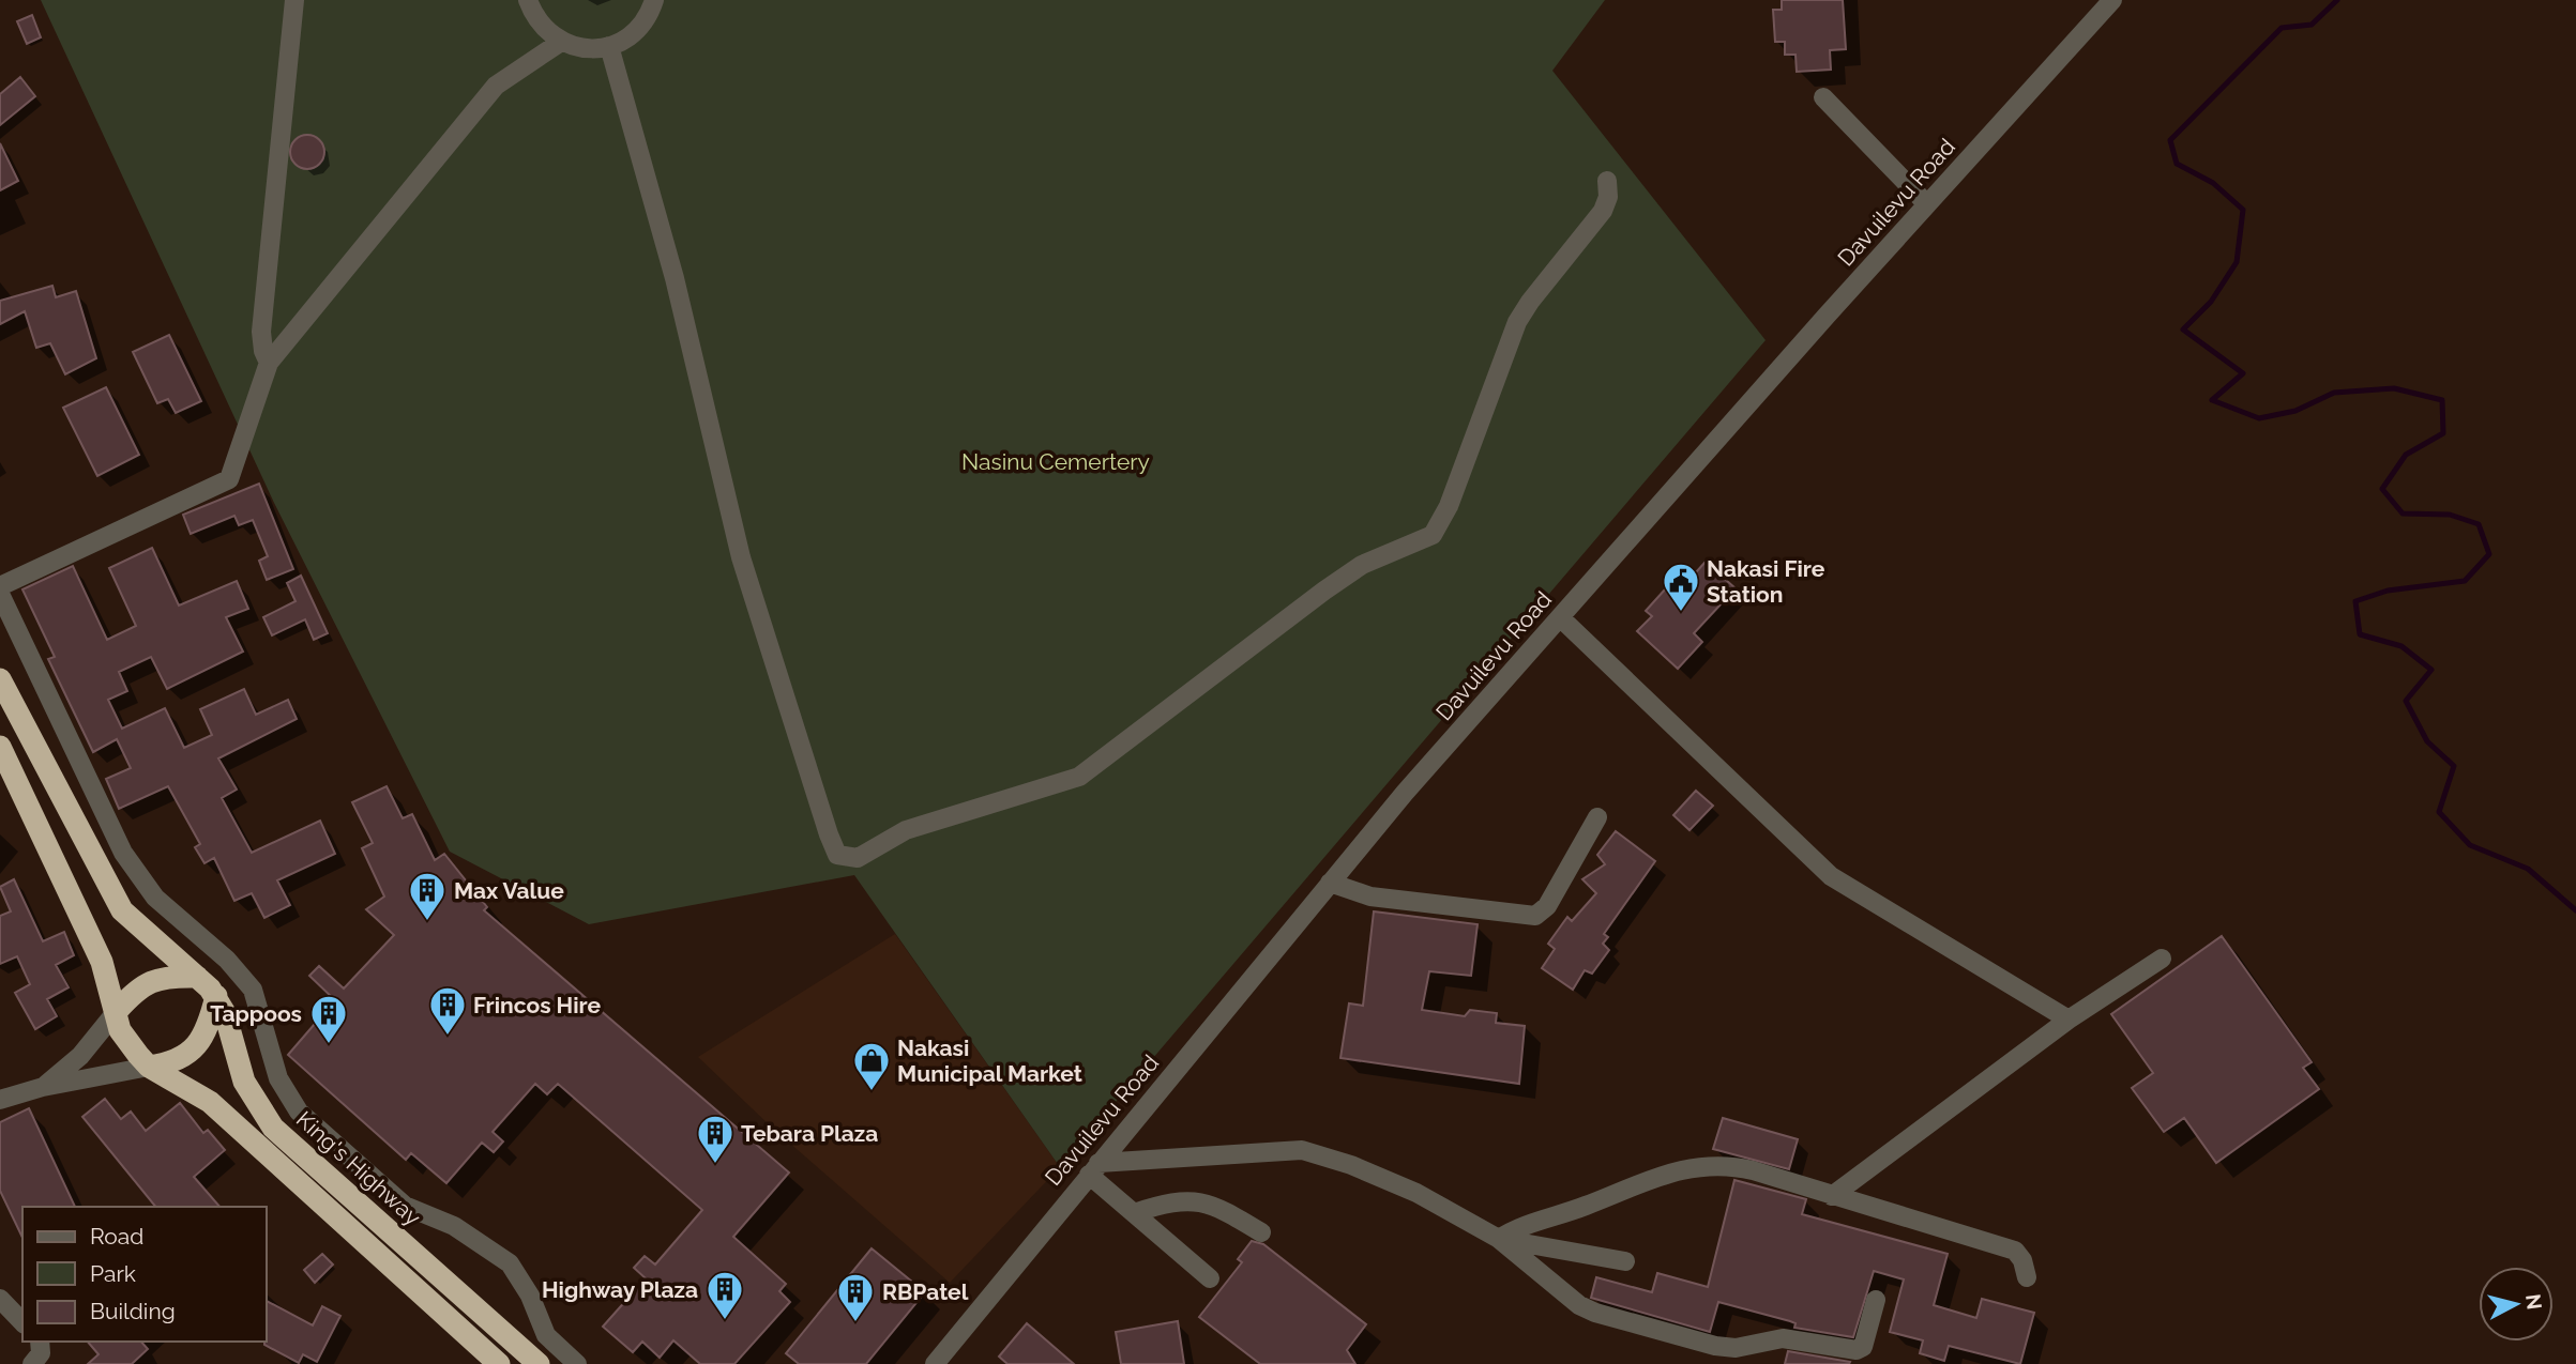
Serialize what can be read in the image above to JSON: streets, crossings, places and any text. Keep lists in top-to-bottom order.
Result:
{
  "streets": {
    "highway": ["King's Highway"],
    "street": ["Davuilevu Road"]
  },
  "parks": ["Nasinu Cemertery"],
  "places": {
    "public building": ["Nakasi Fire Station"],
    "building": [
      "Max Value",
      "Frincos Hire",
      "Tappoos",
      "Tebara Plaza",
      "Highway Plaza",
      "RBPatel"
    ],
    "shop": ["Nakasi Municipal Market"]
  },
  "legend": ["Road", "Park", "Building"],
  "north": "right"
}
